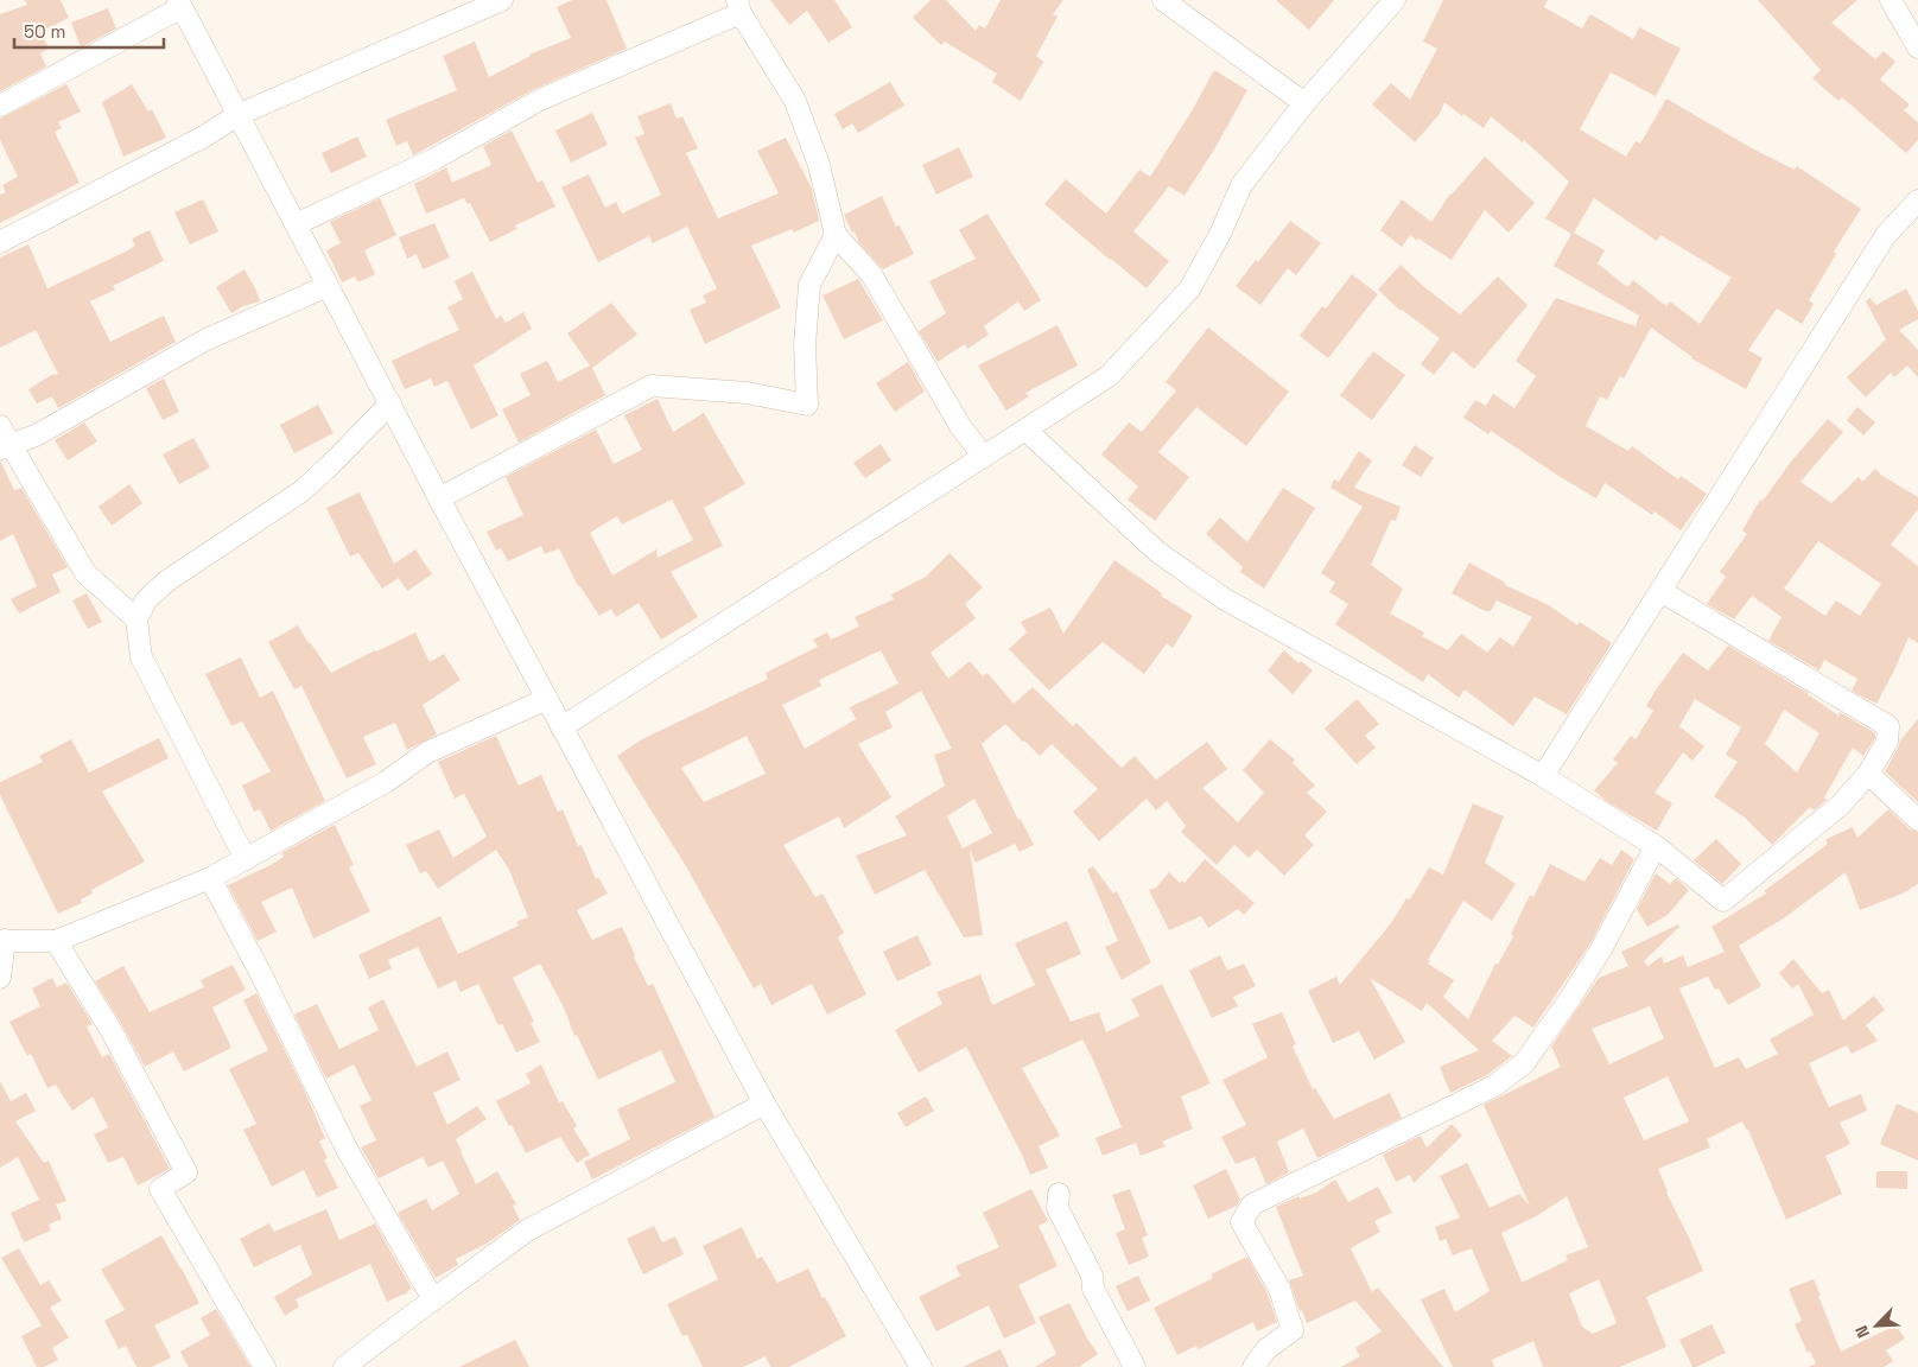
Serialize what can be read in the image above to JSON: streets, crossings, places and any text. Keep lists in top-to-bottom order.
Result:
{
  "scale_bar": "50 m",
  "north": "bottom left"
}
